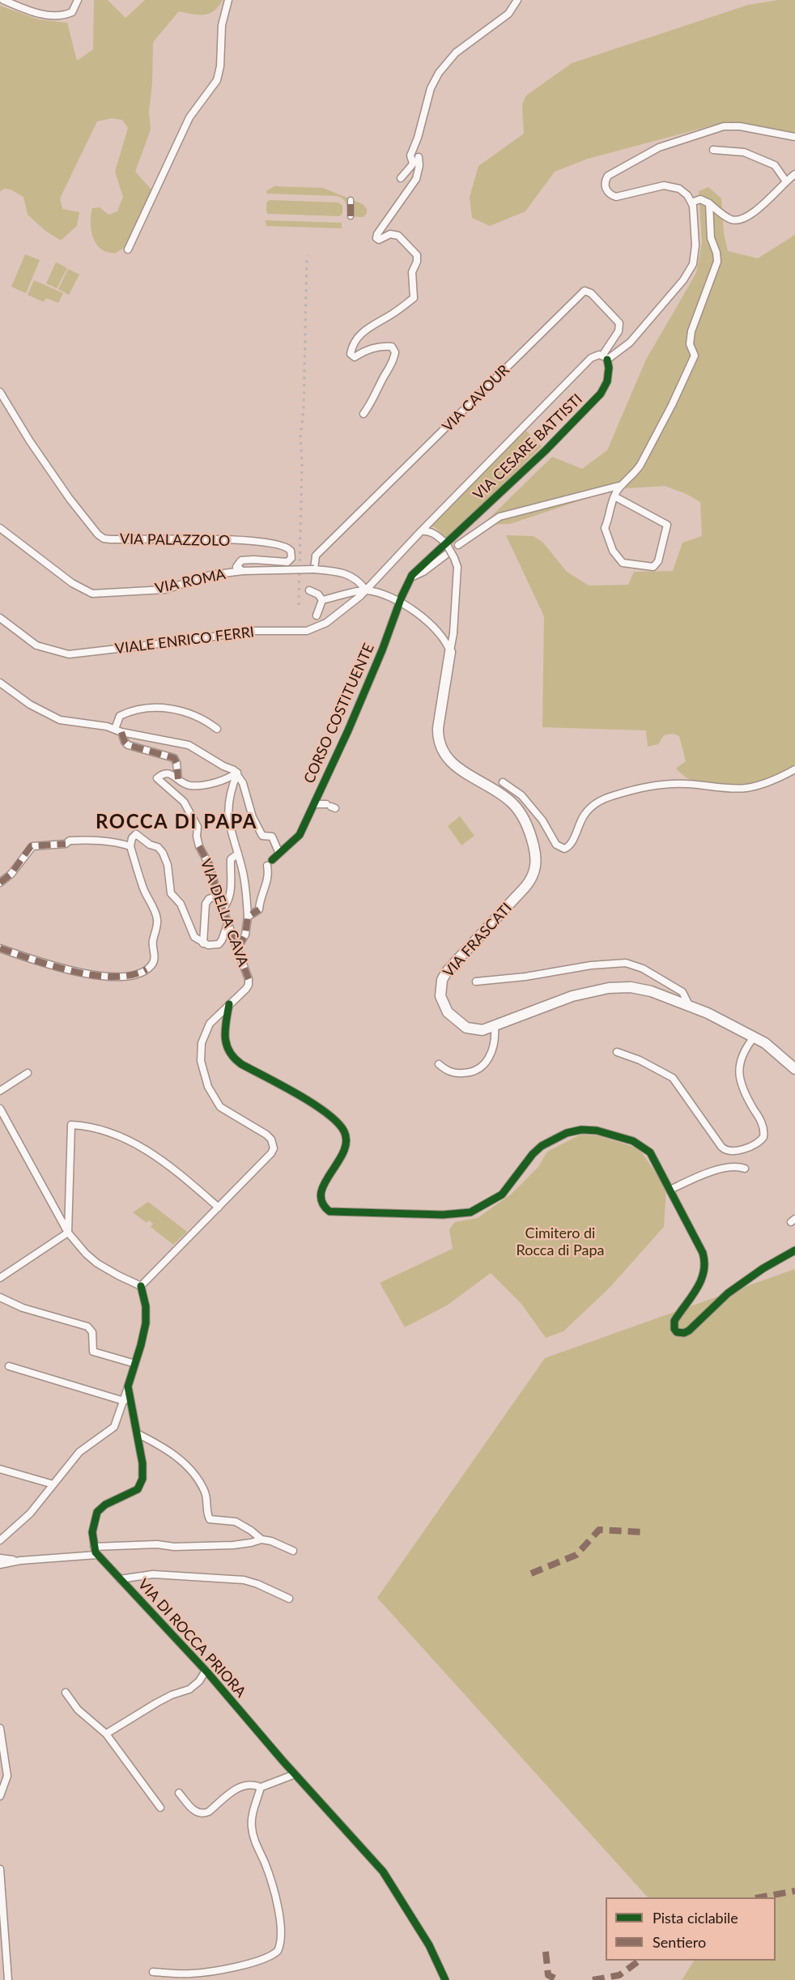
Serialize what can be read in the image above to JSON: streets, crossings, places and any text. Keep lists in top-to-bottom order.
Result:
{
  "streets": {
    "main road": ["VIA FRASCATI"],
    "street": [
      "VIA CAVOUR",
      "VIA CESARE BATTISTI",
      "VIA PALAZZOLO",
      "VIA ROMA",
      "VIALE ENRICO FERRI",
      "CORSO COSTITUENTE",
      "VIA DELLA CAVA",
      "VIA DI ROCCA PRIORA"
    ]
  },
  "crossings": [
    ["VIA CAVOUR", "VIA CESARE BATTISTI"],
    ["VIA CAVOUR", "VIA ROMA"],
    ["VIA CAVOUR", "VIALE ENRICO FERRI"],
    ["VIA CESARE BATTISTI", "VIALE ENRICO FERRI"],
    ["VIA CESARE BATTISTI", "CORSO COSTITUENTE"],
    ["VIA PALAZZOLO", "VIA ROMA"],
    ["VIA ROMA", "VIALE ENRICO FERRI"]
  ],
  "districts": ["ROCCA DI PAPA"],
  "parks": ["Cimitero di Rocca di Papa"],
  "legend": ["Pista ciclabile", "Sentiero"]
}
